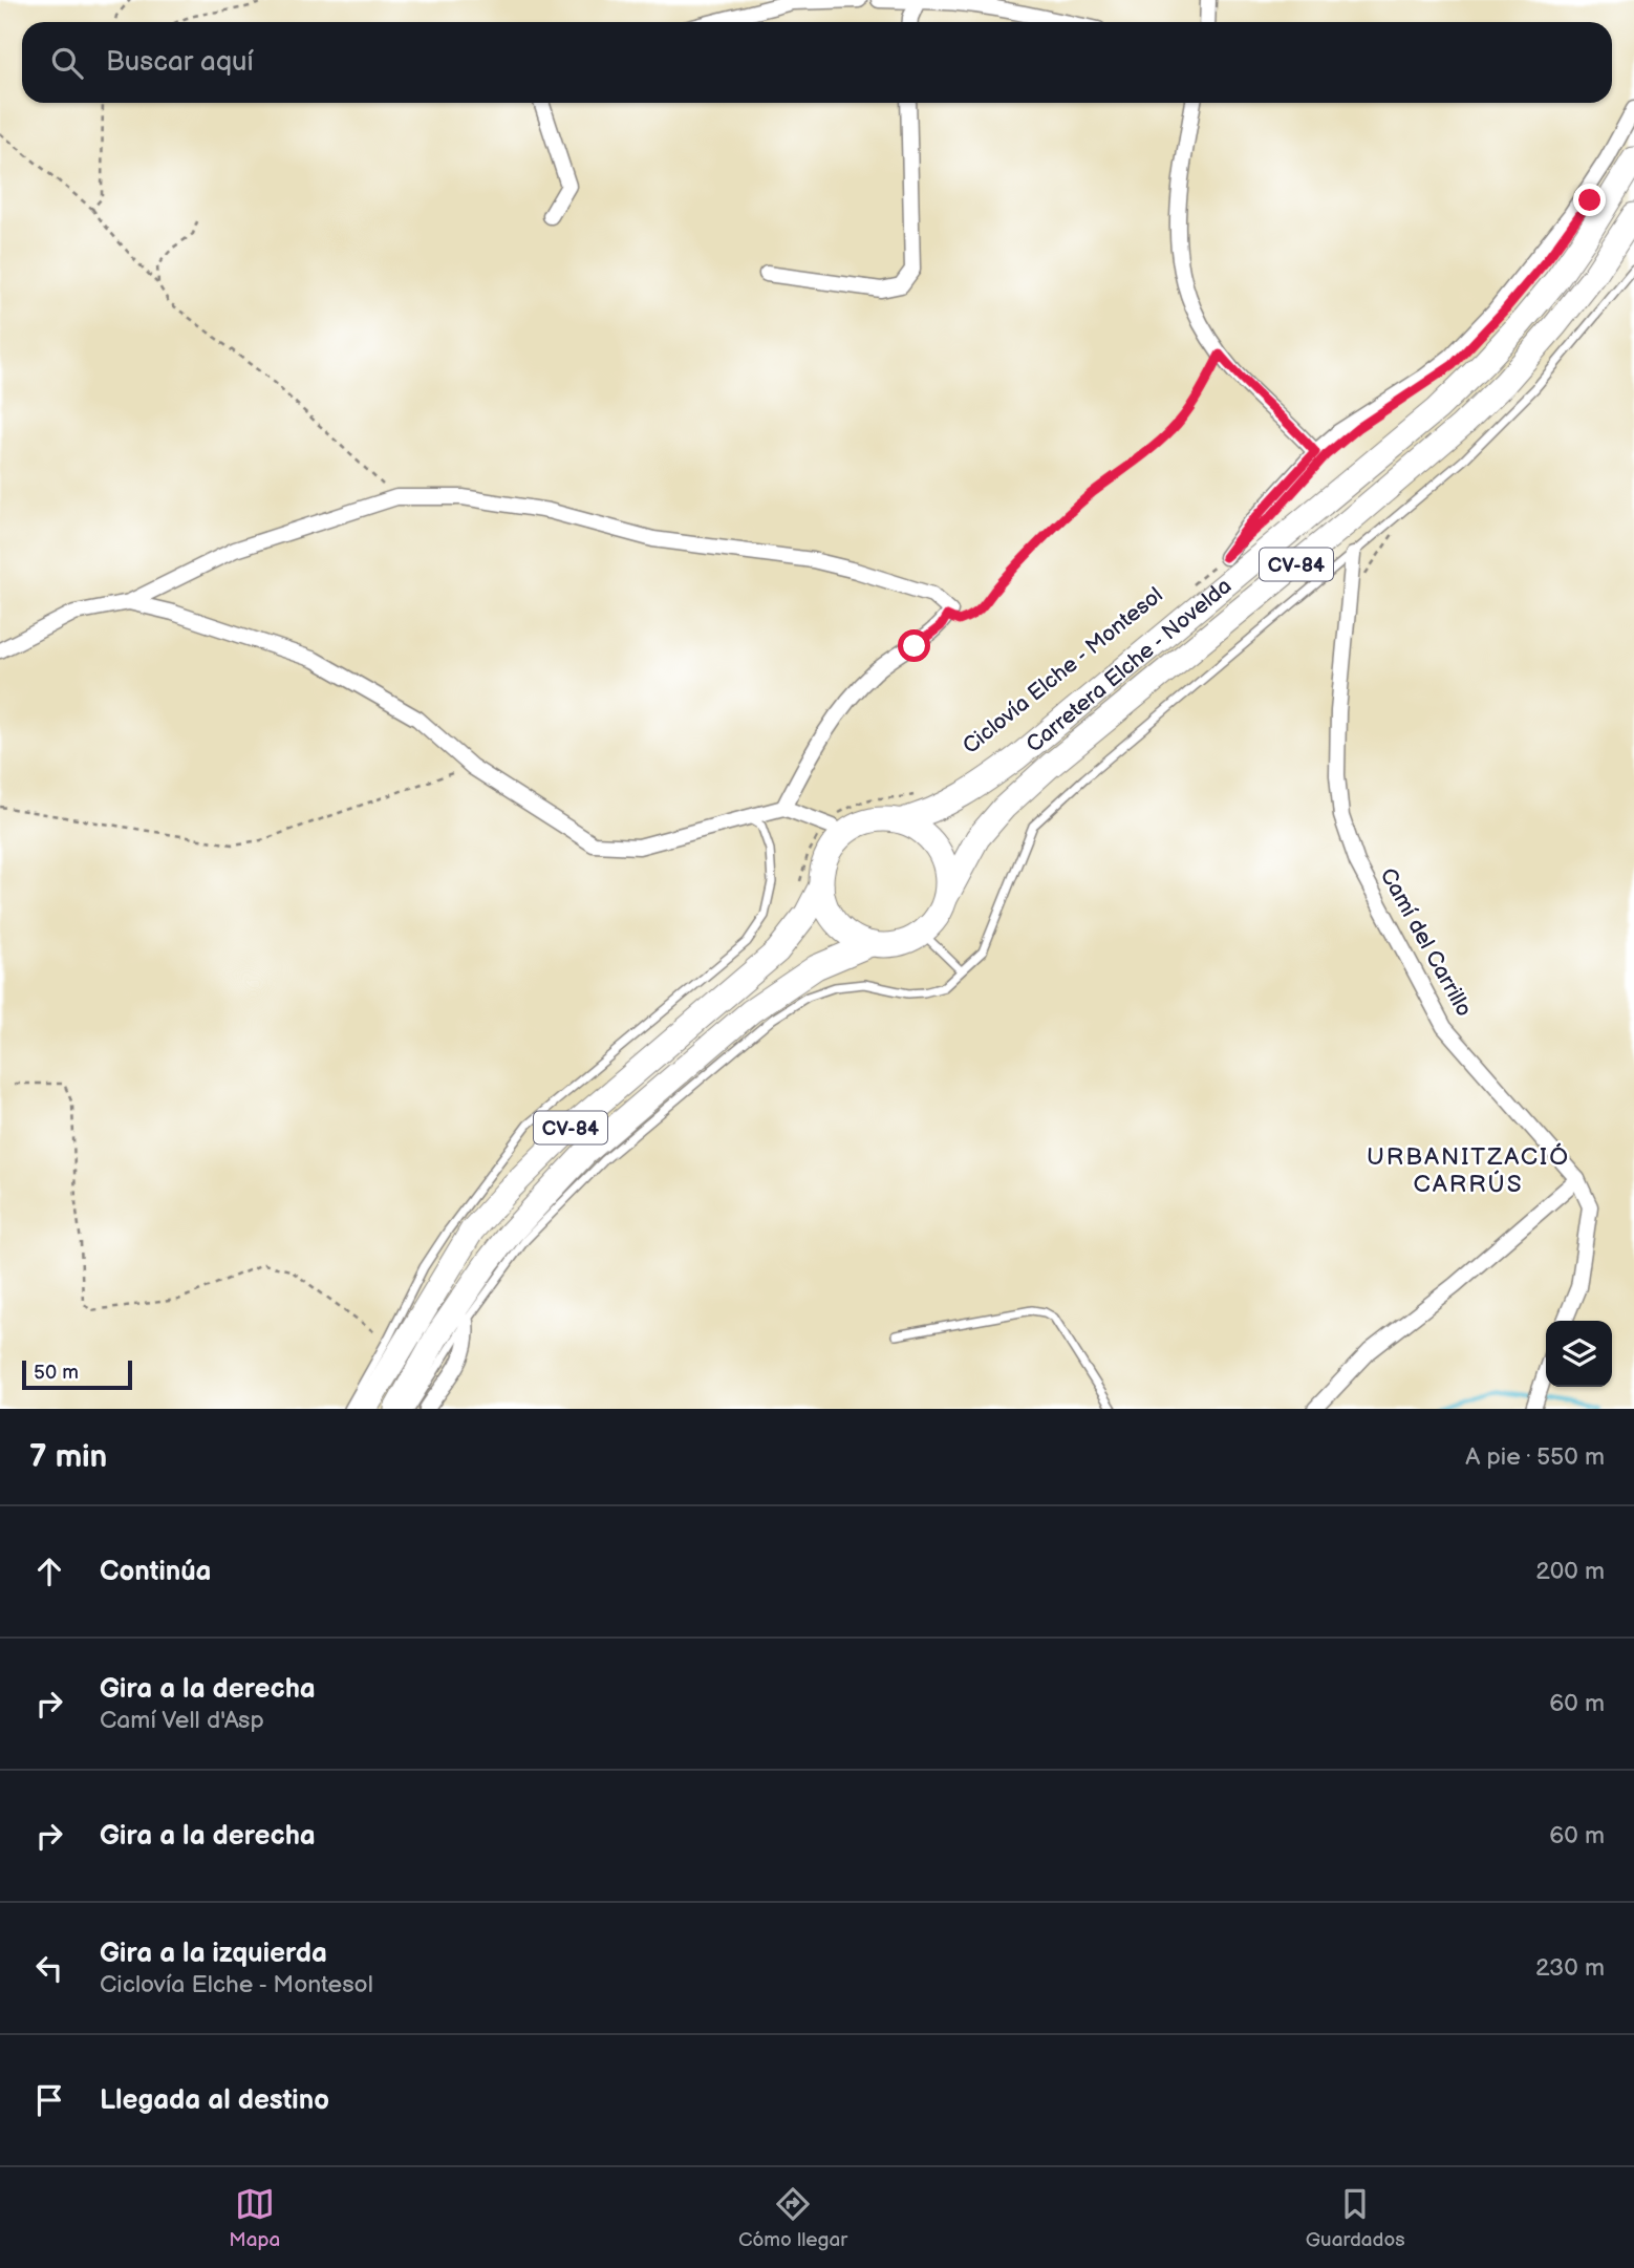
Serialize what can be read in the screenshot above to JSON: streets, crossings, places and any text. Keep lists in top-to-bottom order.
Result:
{
  "streets": {
    "main road": ["CV-84", "Carretera Elche - Novelda"],
    "street": ["Camí del Carrillo"],
    "path": ["Ciclovía Elche - Montesol"]
  },
  "crossings": [
    ["CV-84", "Carretera Elche - Novelda"]
  ],
  "districts": ["URBANITZACIÓ CARRÚS"],
  "scale_bar": "50 m",
  "page": {
    "search": "Buscar aquí",
    "scale": "50 m",
    "heading": ["7 min", "A pie · 550 m"],
    "list": [
      ["Continúa", "200 m"],
      ["Gira a la derecha", "Camí Vell d'Asp", "60 m"],
      ["Gira a la derecha", "60 m"],
      ["Gira a la izquierda", "Ciclovía Elche - Montesol", "230 m"],
      "Llegada al destino"
    ],
    "nav": ["Mapa", "Cómo llegar", "Guardados"]
  }
}
